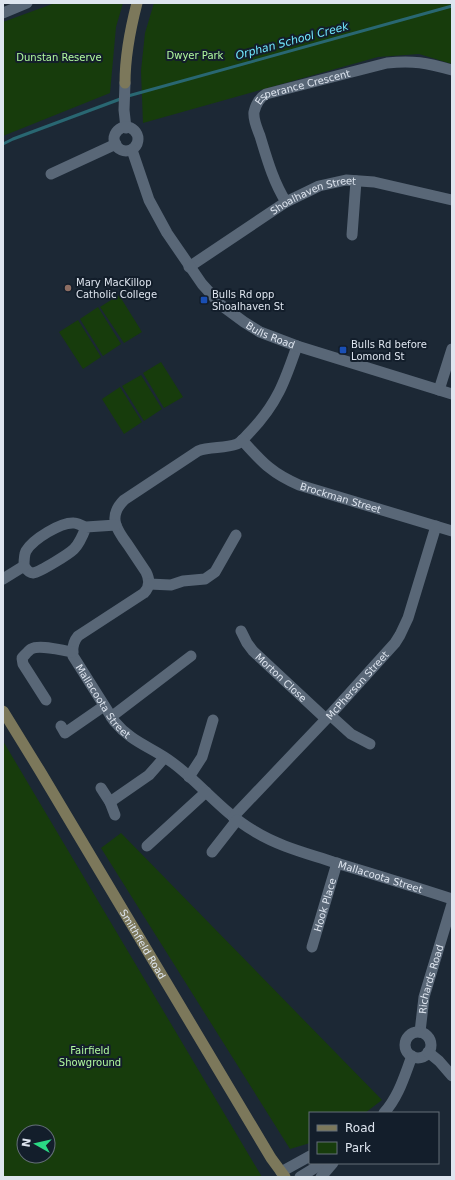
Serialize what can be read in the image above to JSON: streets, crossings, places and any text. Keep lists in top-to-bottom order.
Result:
{
  "streets": {
    "main road": ["Smithfield Road"],
    "street": [
      "Esperance Crescent",
      "Shoalhaven Street",
      "Bulls Road",
      "Brockman Street",
      "Morton Close",
      "McPherson Street",
      "Mallacoota Street",
      "Hook Place",
      "Richards Road"
    ]
  },
  "crossings": [
    ["Esperance Crescent", "Shoalhaven Street"],
    ["Shoalhaven Street", "Bulls Road"],
    ["Brockman Street", "McPherson Street"],
    ["Morton Close", "McPherson Street"],
    ["McPherson Street", "Mallacoota Street"],
    ["Mallacoota Street", "Hook Place"]
  ],
  "water": ["Orphan School Creek"],
  "parks": ["Dwyer Park", "Dunstan Reserve", "Fairfield Showground"],
  "places": {
    "other": ["Mary MacKillop Catholic College"],
    "transit": ["Bulls Rd opp Shoalhaven St", "Bulls Rd before Lomond St"]
  },
  "legend": ["Road", "Park"],
  "north": "left"
}
